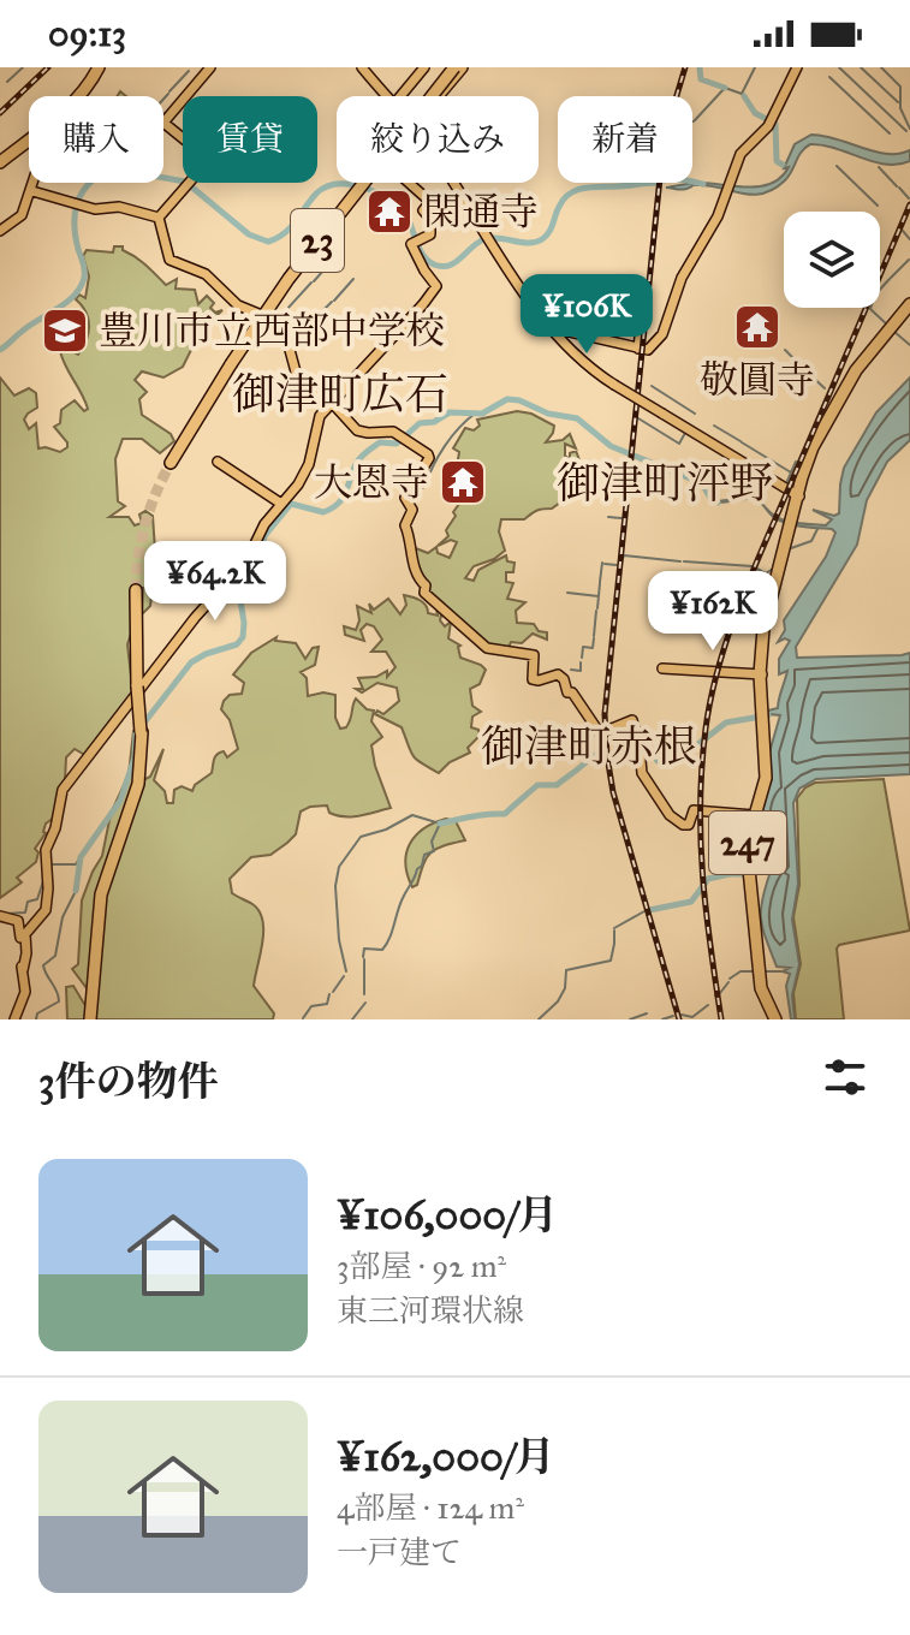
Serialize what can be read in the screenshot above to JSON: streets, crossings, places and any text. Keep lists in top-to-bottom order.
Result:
{
  "streets": {
    "highway": ["23", "247"]
  },
  "districts": ["御津町広石", "御津町泙野", "御津町赤根"],
  "places": {
    "temple": ["閑通寺", "敬圓寺", "大恩寺"],
    "school or university": ["豊川市立西部中学校"]
  },
  "page": {
    "status": "09:13",
    "chip": [
      "購入",
      "賃貸",
      "絞り込み",
      "新着"
    ],
    "price": ["¥106K", "¥64.2K", "¥162K"],
    "heading": "3件の物件",
    "list": [
      {
        "name": "¥106,000/月",
        "note": "3部屋 · 92 m² · 東三河環状線"
      },
      {
        "name": "¥162,000/月",
        "note": "4部屋 · 124 m² · 一戸建て"
      }
    ]
  }
}
